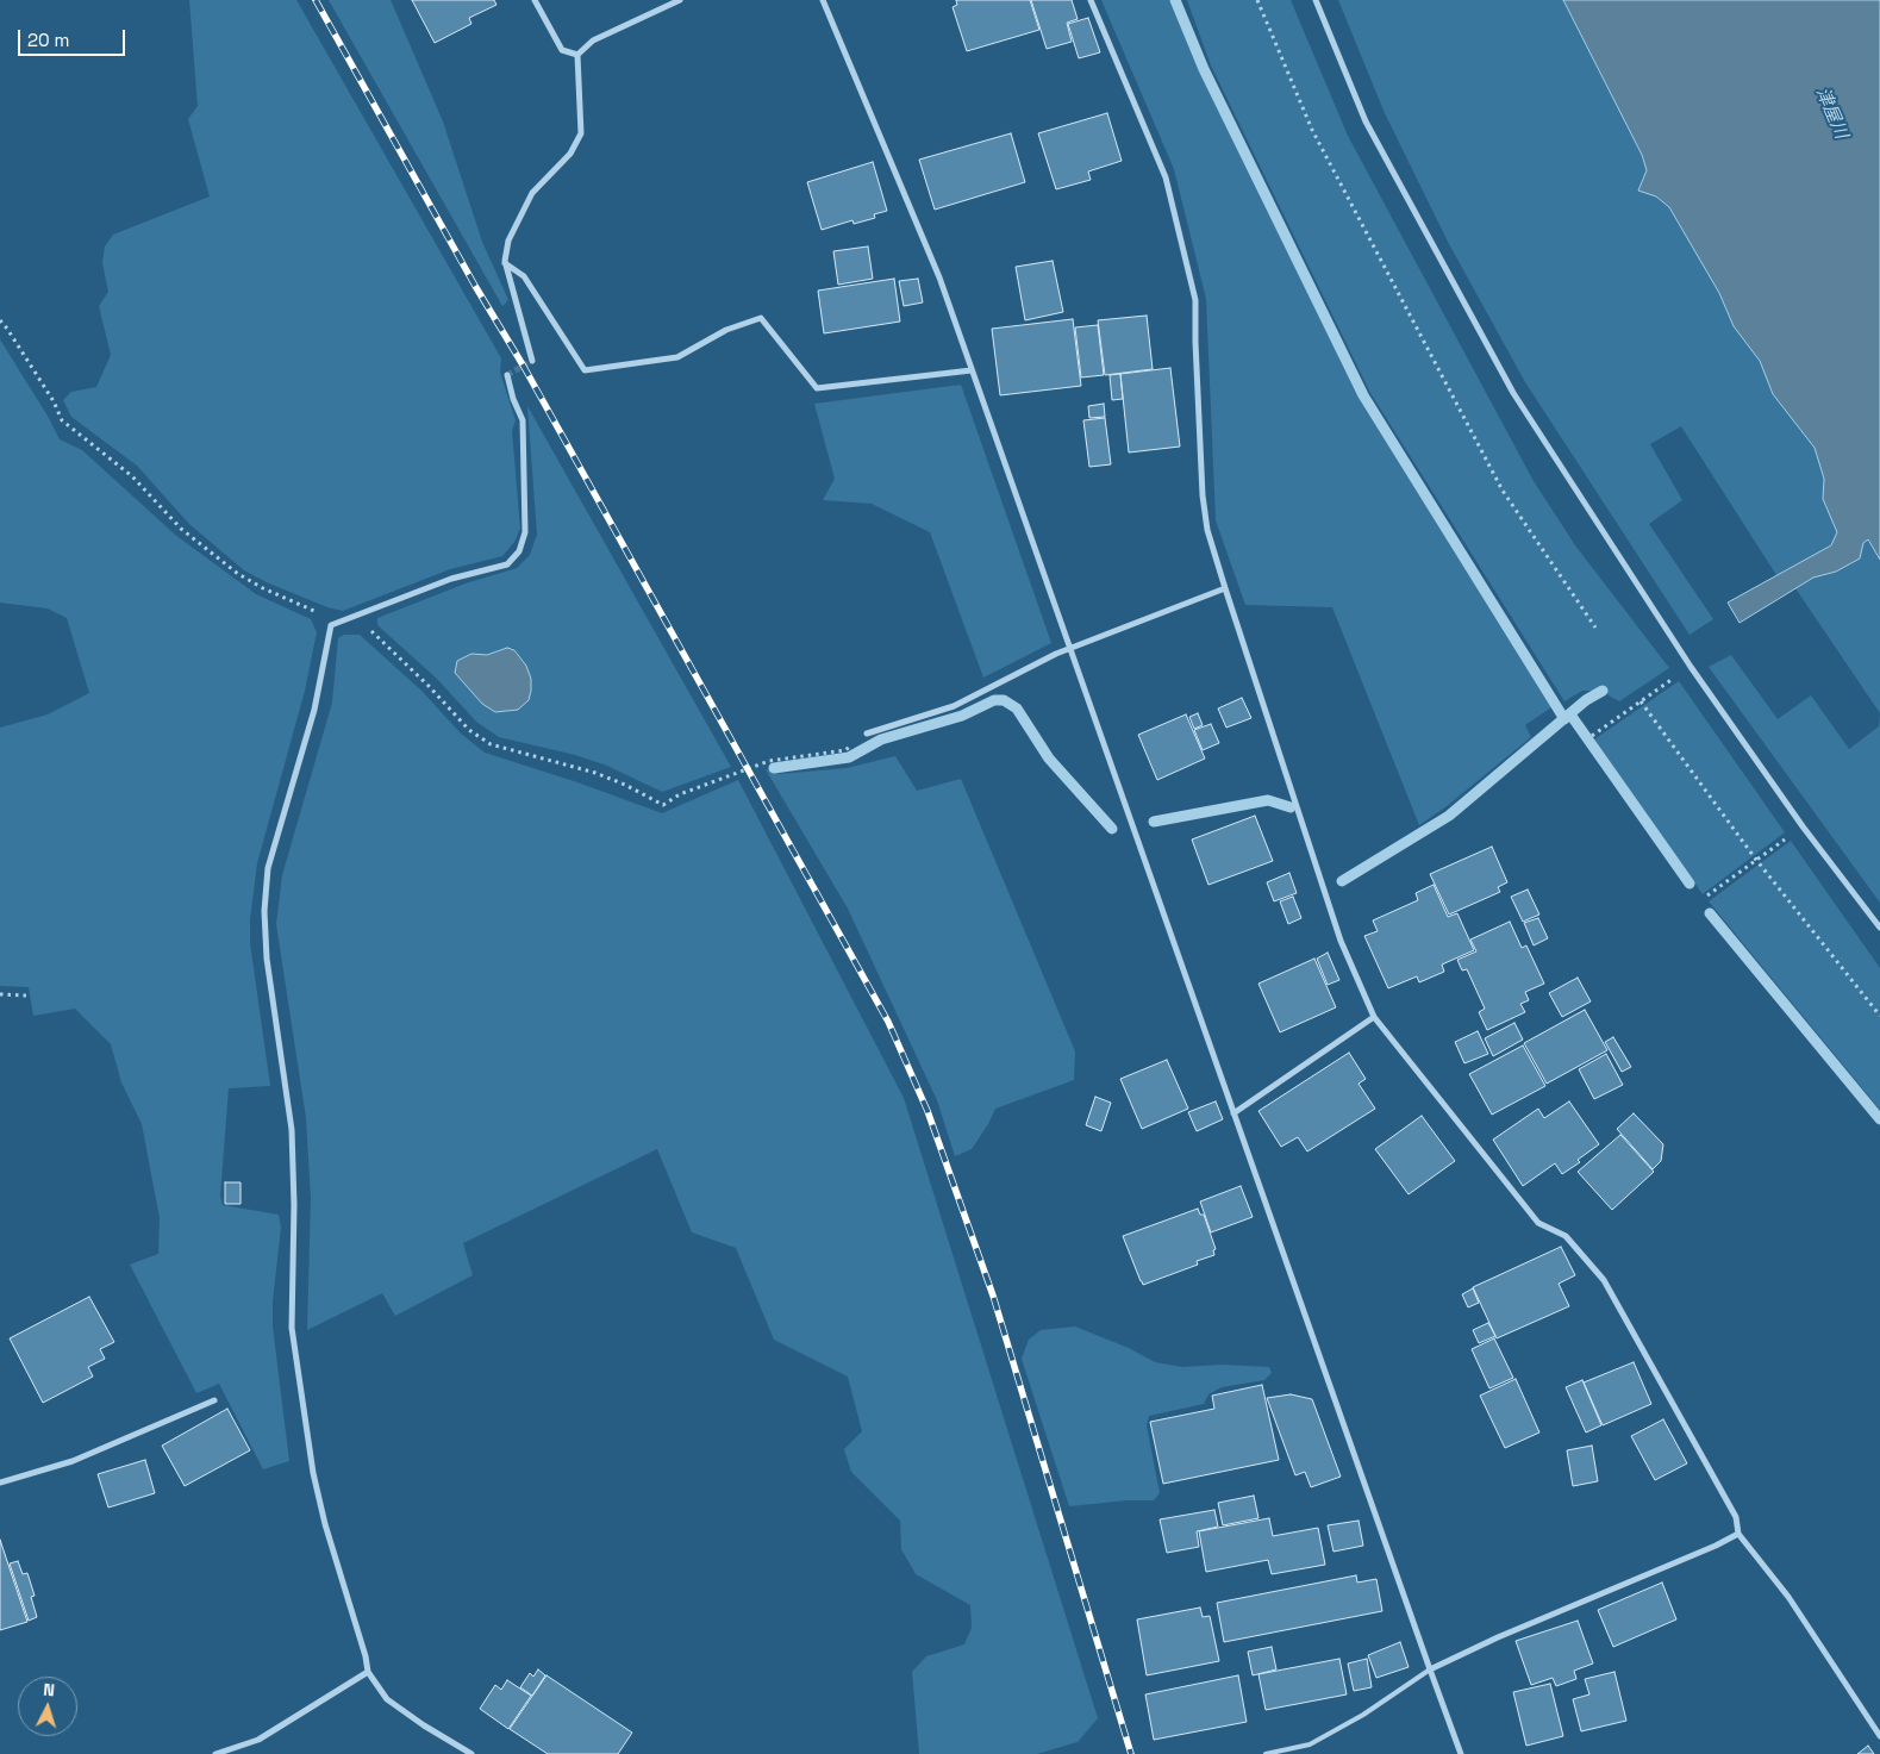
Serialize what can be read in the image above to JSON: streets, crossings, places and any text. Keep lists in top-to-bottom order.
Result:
{
  "water": ["津屋川"],
  "scale_bar": "20 m",
  "north": "top"
}
